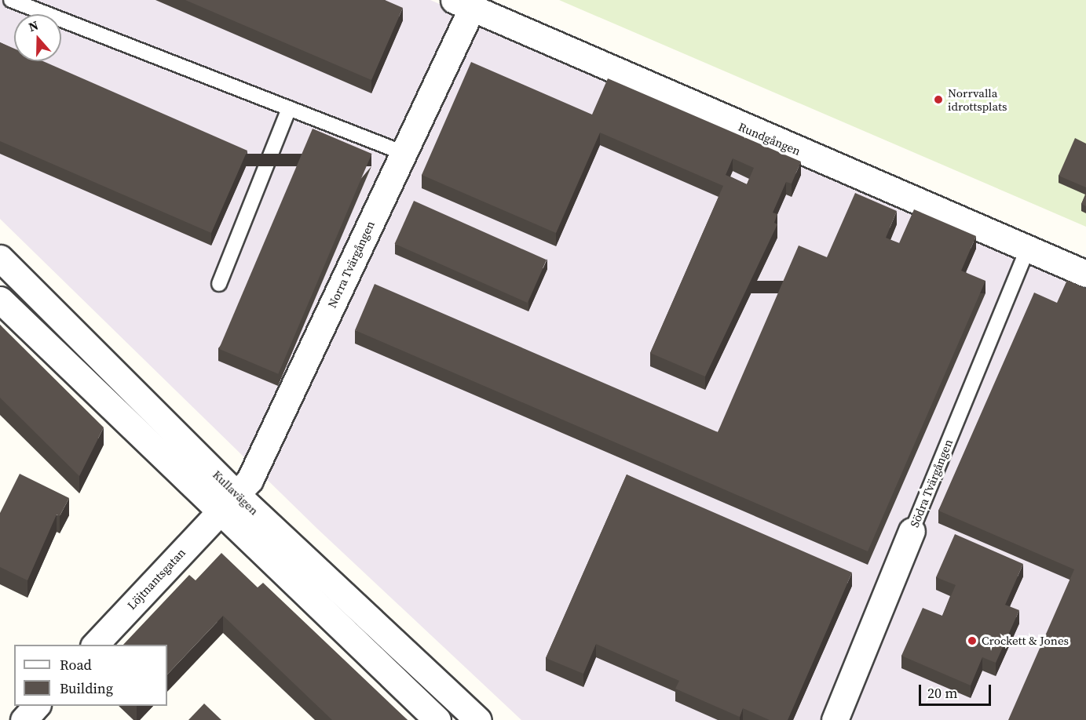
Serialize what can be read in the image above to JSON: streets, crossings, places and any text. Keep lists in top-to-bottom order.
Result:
{
  "streets": {
    "street": [
      "Rundgången",
      "Norra Tvärgången",
      "Södra Tvärgången",
      "Kullavägen",
      "Löjtnantsgatan"
    ]
  },
  "crossings": [
    ["Rundgången", "Norra Tvärgången"],
    ["Rundgången", "Södra Tvärgången"],
    ["Norra Tvärgången", "Kullavägen"],
    ["Norra Tvärgången", "Löjtnantsgatan"]
  ],
  "places": ["Norrvalla idrottsplats", "Crockett & Jones"],
  "legend": ["Road", "Building"],
  "scale_bar": "20 m",
  "north": "top"
}
